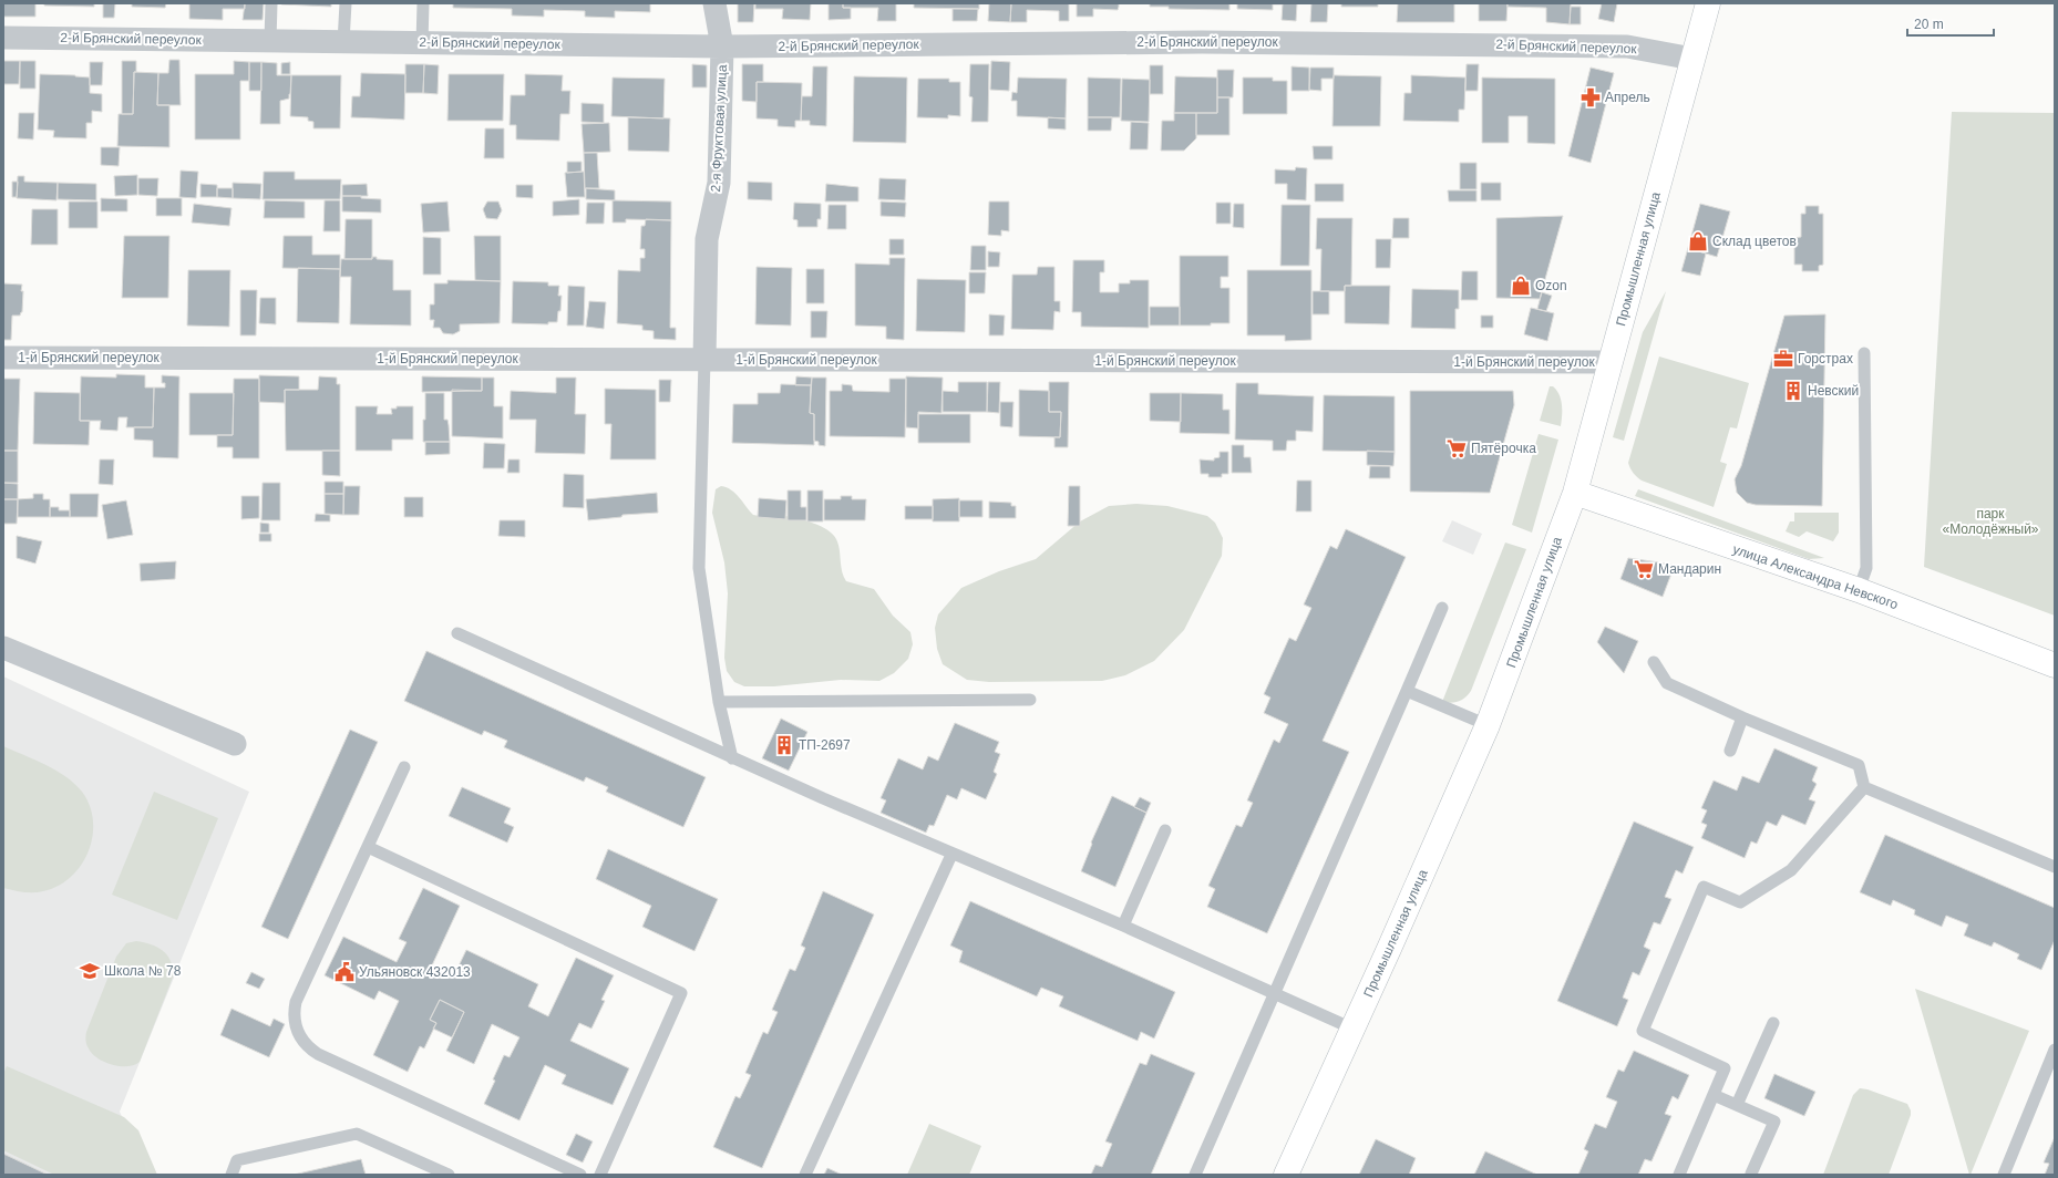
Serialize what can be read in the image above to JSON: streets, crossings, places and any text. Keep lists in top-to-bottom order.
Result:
{
  "streets": {
    "street": [
      "2-й Брянский переулок",
      "2-я Фруктовая улица",
      "Промышленная улица",
      "1-й Брянский переулок",
      "улица Александра Невского"
    ]
  },
  "crossings": [
    ["2-й Брянский переулок", "2-я Фруктовая улица"],
    ["2-й Брянский переулок", "Промышленная улица"],
    ["2-я Фруктовая улица", "1-й Брянский переулок"],
    ["Промышленная улица", "1-й Брянский переулок"],
    ["Промышленная улица", "улица Александра Невского"]
  ],
  "parks": ["парк «Молодёжный»"],
  "places": {
    "pharmacy": ["Апрель"],
    "shop": ["Склад цветов", "Ozon"],
    "office": ["Горстрах"],
    "building": ["Невский", "ТП-2697"],
    "supermarket": ["Пятёрочка", "Мандарин"],
    "school or university": ["Школа № 78"],
    "public building": ["Ульяновск 432013"]
  },
  "scale_bar": "20 m"
}
